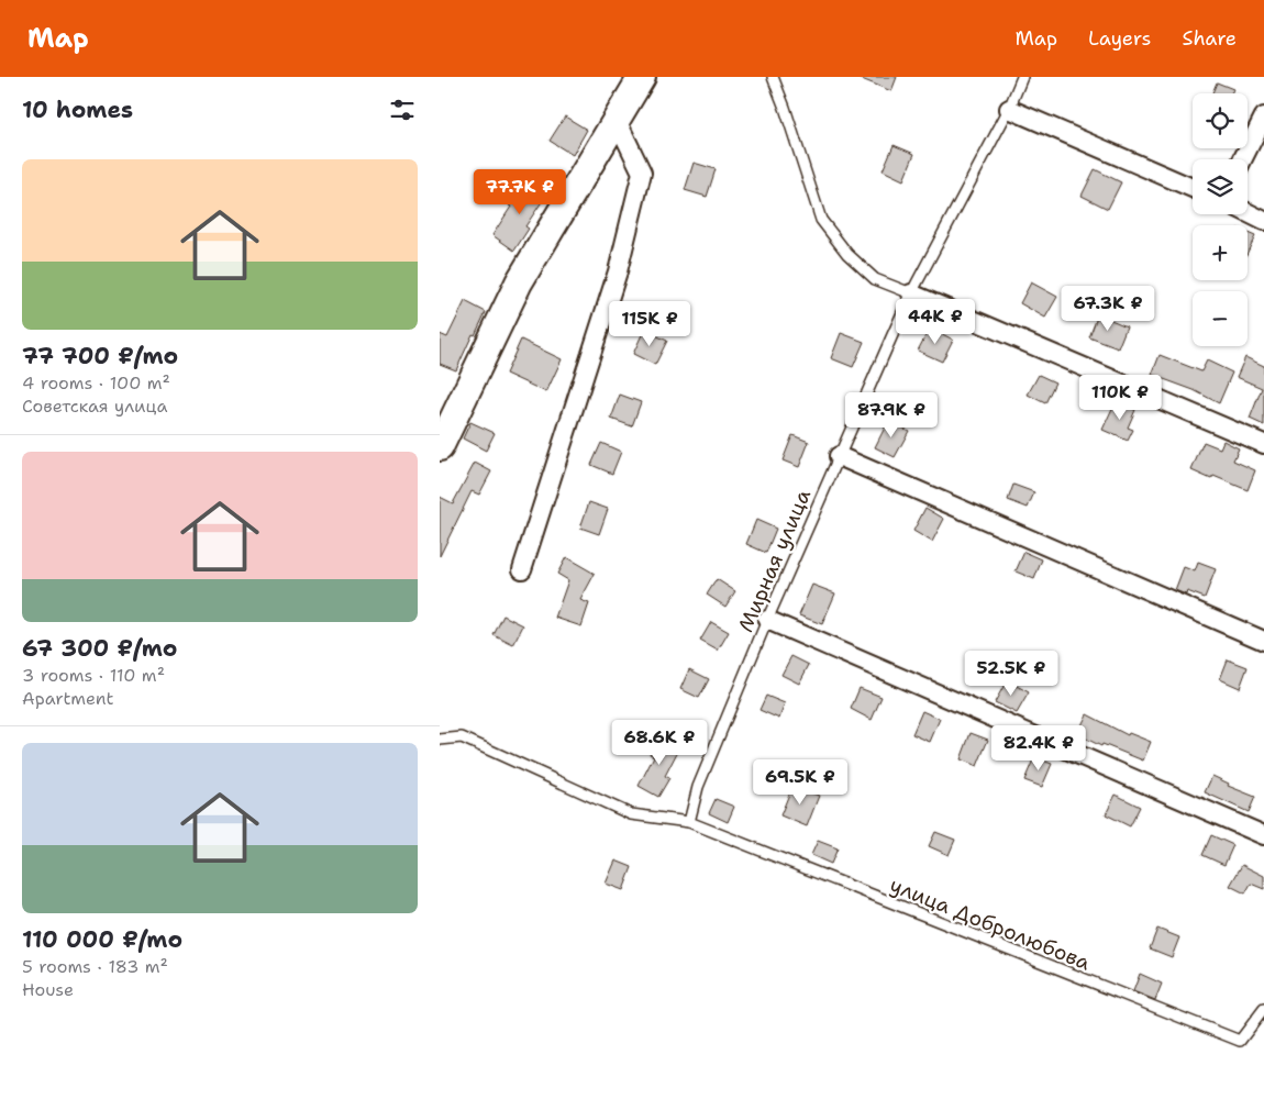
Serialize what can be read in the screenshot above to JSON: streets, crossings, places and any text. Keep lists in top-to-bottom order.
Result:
{
  "streets": {
    "lane": ["Мирная улица", "улица Добролюбова"]
  },
  "crossings": [
    ["Мирная улица", "улица Добролюбова"]
  ],
  "page": {
    "header": "Map",
    "nav": ["Map", "Layers", "Share"],
    "heading": "10 homes",
    "map_buttons": ["+", "−"],
    "list": [
      {
        "name": "77 700 ₽/mo",
        "note": "4 rooms · 100 m² · Советская улица"
      },
      {
        "name": "67 300 ₽/mo",
        "note": "3 rooms · 110 m² · Apartment"
      },
      {
        "name": "110 000 ₽/mo",
        "note": "5 rooms · 183 m² · House"
      }
    ],
    "price": [
      "77.7K ₽",
      "67.3K ₽",
      "44K ₽",
      "115K ₽",
      "110K ₽",
      "87.9K ₽",
      "52.5K ₽",
      "68.6K ₽",
      "82.4K ₽",
      "69.5K ₽"
    ]
  }
}
